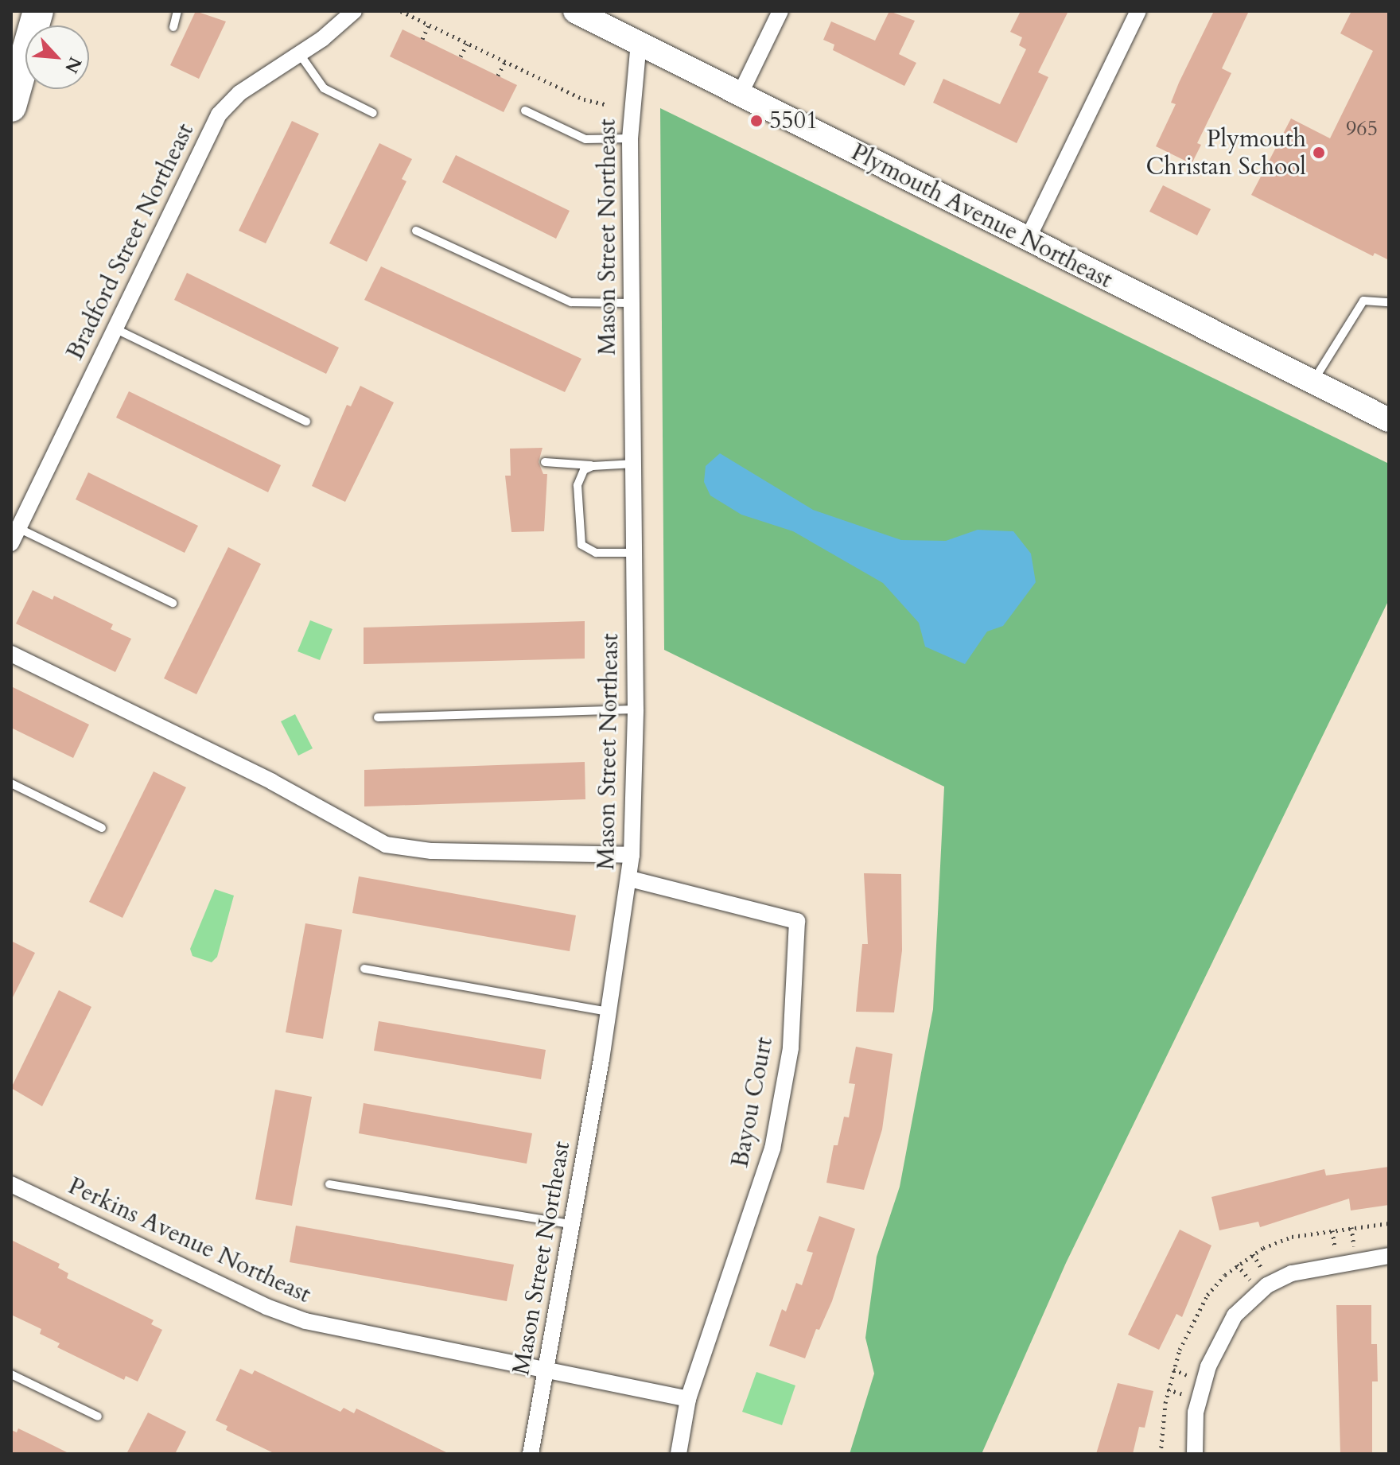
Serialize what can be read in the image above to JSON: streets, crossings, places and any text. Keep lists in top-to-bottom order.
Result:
{
  "streets": {
    "main road": ["Plymouth Avenue Northeast"],
    "street": [
      "Mason Street Northeast",
      "Bradford Street Northeast",
      "Bayou Court",
      "Perkins Avenue Northeast"
    ]
  },
  "crossings": [
    ["Plymouth Avenue Northeast", "Mason Street Northeast"],
    ["Mason Street Northeast", "Bayou Court"],
    ["Mason Street Northeast", "Perkins Avenue Northeast"],
    ["Bayou Court", "Perkins Avenue Northeast"]
  ],
  "places": ["5501", "Plymouth Christan School"],
  "house_numbers": ["965"],
  "north": "bottom right"
}
